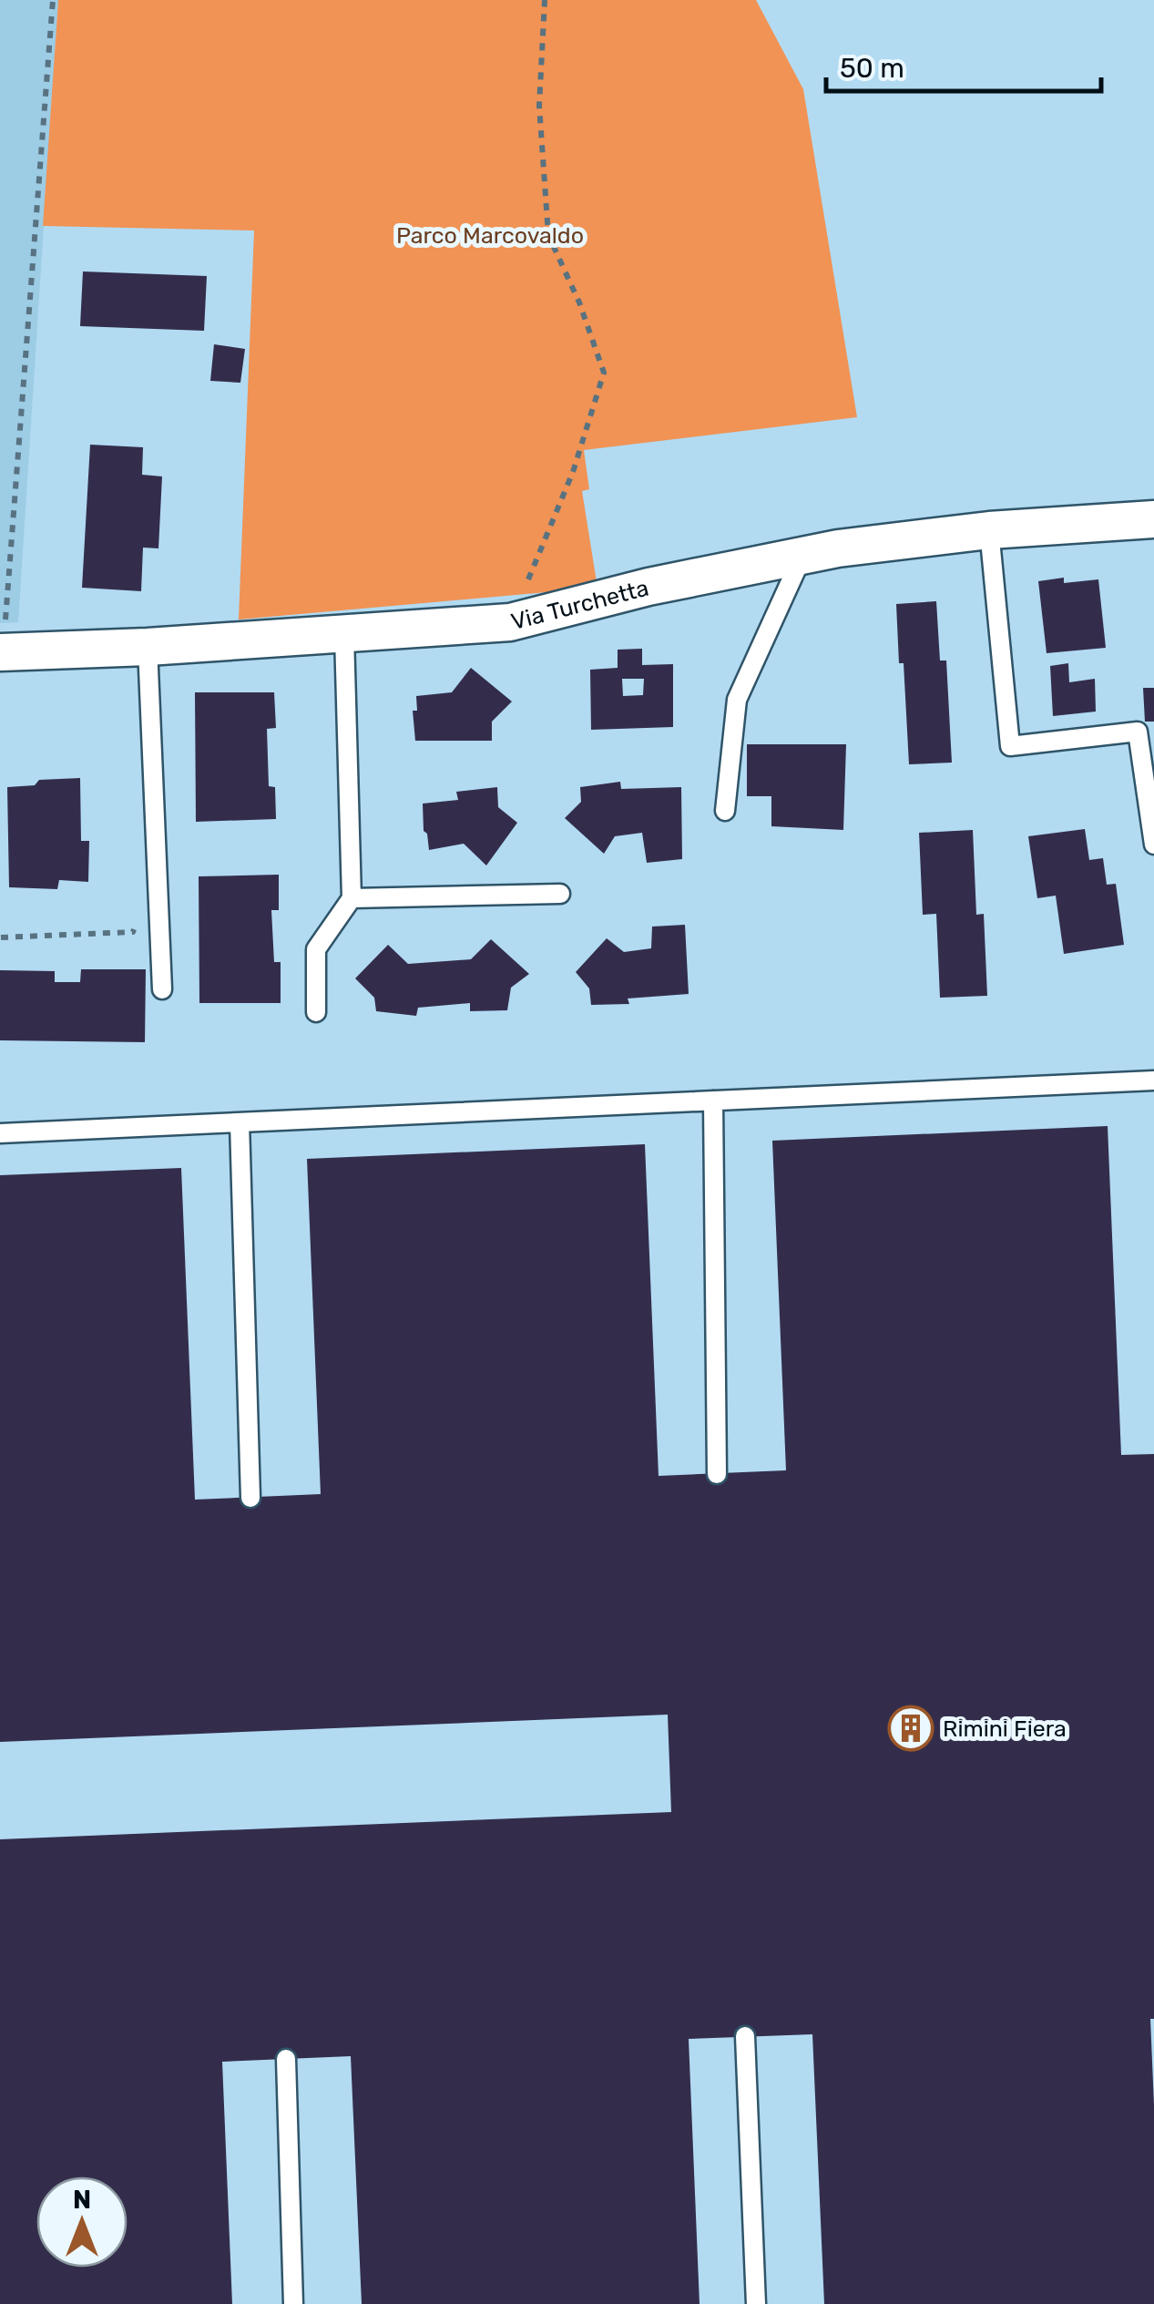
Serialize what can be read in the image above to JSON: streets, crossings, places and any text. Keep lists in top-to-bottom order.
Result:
{
  "streets": {
    "street": ["Via Turchetta"]
  },
  "parks": ["Parco Marcovaldo"],
  "places": {
    "building": ["Rimini Fiera"]
  },
  "scale_bar": "50 m",
  "north": "top"
}
